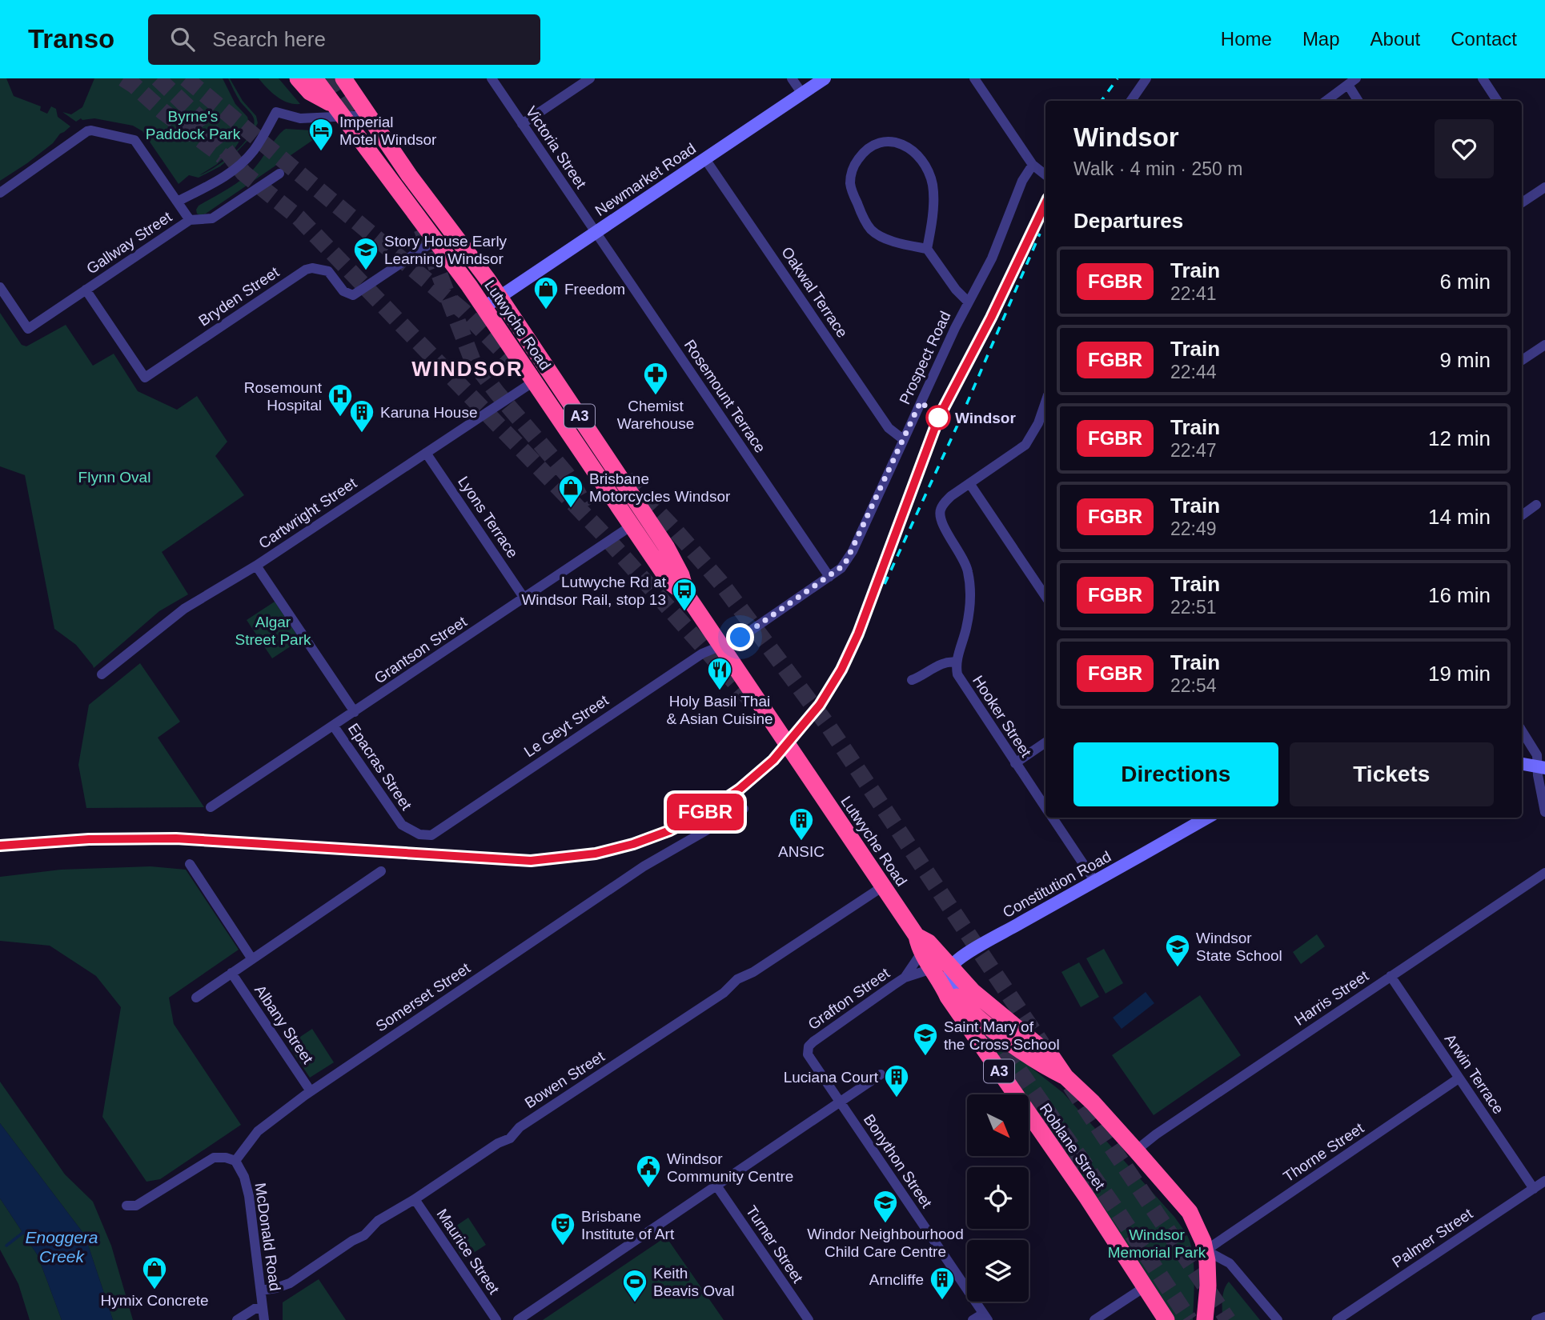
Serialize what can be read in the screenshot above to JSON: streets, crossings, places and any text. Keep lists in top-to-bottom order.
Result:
{
  "streets": {
    "highway": ["Lutwyche Road", "A3", "Roblane Street"],
    "main road": ["Newmarket Road", "Constitution Road"],
    "street": [
      "Victoria Street",
      "Gallway Street",
      "Oakwal Terrace",
      "Bryden Street",
      "Prospect Road",
      "Rosemount Terrace",
      "Cartwright Street",
      "Lyons Terrace",
      "Grantson Street",
      "Hooker Street",
      "Le Geyt Street",
      "Epacras Street",
      "Somerset Street",
      "Harris Street",
      "Grafton Street",
      "Albany Street",
      "Arwin Terrace",
      "Bowen Street",
      "Thorne Street",
      "Bonython Street",
      "McDonald Road",
      "Palmer Street",
      "Turner Street",
      "Maurice Street"
    ]
  },
  "crossings": [
    ["Victoria Street", "Newmarket Road"],
    ["Victoria Street", "Rosemount Terrace"],
    ["Newmarket Road", "Oakwal Terrace"],
    ["Newmarket Road", "Lutwyche Road"],
    ["Newmarket Road", "Rosemount Terrace"],
    ["Gallway Street", "Bryden Street"],
    ["Oakwal Terrace", "Prospect Road"],
    ["Bryden Street", "Lutwyche Road"],
    ["Lutwyche Road", "Cartwright Street"],
    ["Lutwyche Road", "Grantson Street"],
    ["Lutwyche Road", "Le Geyt Street"],
    ["Lutwyche Road", "Constitution Road"],
    ["Lutwyche Road", "Harris Street"],
    ["Lutwyche Road", "Bowen Street"],
    ["Lutwyche Road", "Roblane Street"],
    ["Lutwyche Road", "Thorne Street"],
    ["Prospect Road", "Le Geyt Street"],
    ["Rosemount Terrace", "Le Geyt Street"],
    ["Cartwright Street", "Lyons Terrace"],
    ["Lyons Terrace", "Grantson Street"],
    ["Grantson Street", "Epacras Street"],
    ["Hooker Street", "Constitution Road"],
    ["Le Geyt Street", "Epacras Street"],
    ["Somerset Street", "Albany Street"],
    ["Somerset Street", "McDonald Road"],
    ["Harris Street", "Arwin Terrace"],
    ["Grafton Street", "Roblane Street"],
    ["Grafton Street", "Bonython Street"],
    ["Arwin Terrace", "Thorne Street"],
    ["Arwin Terrace", "Palmer Street"],
    ["Bowen Street", "McDonald Road"],
    ["Bowen Street", "Maurice Street"]
  ],
  "districts": ["WINDSOR"],
  "water": ["Enoggera Creek"],
  "parks": [
    "Byrne's Paddock Park",
    "Flynn Oval",
    "Algar Street Park",
    "Windsor Memorial Park"
  ],
  "places": {
    "hotel": ["Imperial Motel Windsor"],
    "school or university": [
      "Story House Early Learning Windsor",
      "Windsor State School",
      "Saint Mary of the Cross School",
      "Windor Neighbourhood Child Care Centre"
    ],
    "shop": ["Freedom", "Brisbane Motorcycles Windsor", "Hymix Concrete"],
    "pharmacy": ["Chemist Warehouse"],
    "hospital": ["Rosemount Hospital"],
    "other": ["Windsor"],
    "building": [
      "Karuna House",
      "ANSIC",
      "Luciana Court",
      "Arncliffe"
    ],
    "bus stop": ["Lutwyche Rd at Windsor Rail, stop 13"],
    "restaurant": ["Holy Basil Thai & Asian Cuisine"],
    "public building": ["Windsor Community Centre"],
    "theatre": ["Brisbane Institute of Art"],
    "sports": ["Keith Beavis Oval"]
  },
  "north": "bottom right",
  "page": {
    "header": "Transo",
    "search": "Search here",
    "nav": [
      "Home",
      "Map",
      "About",
      "Contact"
    ],
    "on_map": "FGBR",
    "heading": [
      ["Windsor", "Walk · 4 min · 250 m"],
      "Departures"
    ],
    "list": [
      {
        "mark": "FGBR",
        "name": "Train",
        "note": "22:41",
        "value": "6 min"
      },
      {
        "mark": "FGBR",
        "name": "Train",
        "note": "22:44",
        "value": "9 min"
      },
      {
        "mark": "FGBR",
        "name": "Train",
        "note": "22:47",
        "value": "12 min"
      },
      {
        "mark": "FGBR",
        "name": "Train",
        "note": "22:49",
        "value": "14 min"
      },
      {
        "mark": "FGBR",
        "name": "Train",
        "note": "22:51",
        "value": "16 min"
      },
      {
        "mark": "FGBR",
        "name": "Train",
        "note": "22:54",
        "value": "19 min"
      }
    ],
    "buttons": ["Directions", "Tickets"]
  }
}
